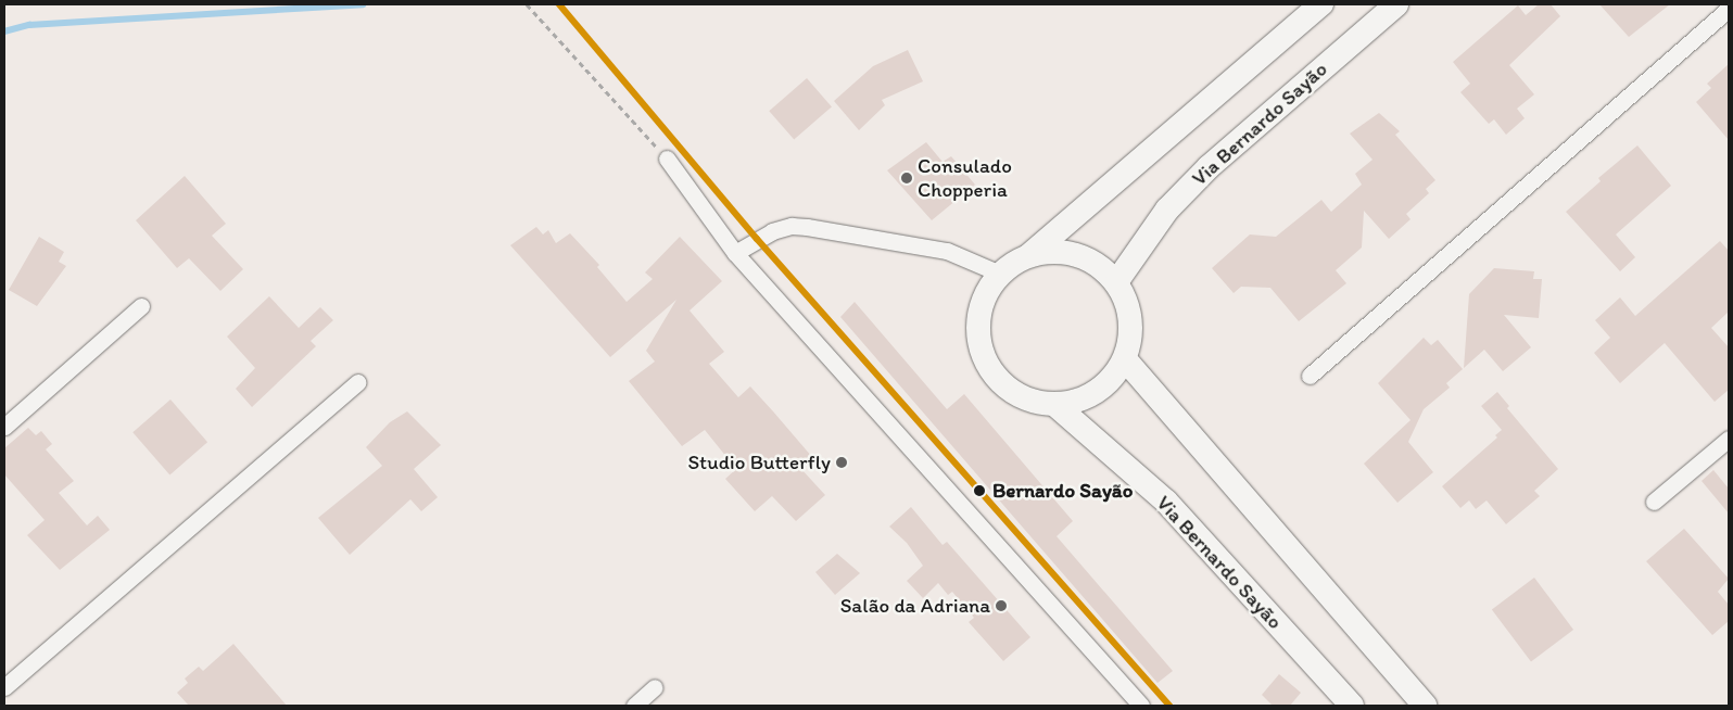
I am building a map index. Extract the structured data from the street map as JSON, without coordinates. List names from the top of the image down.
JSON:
{
  "streets": {
    "main road": ["Via Bernardo Sayão"]
  },
  "places": [
    "Consulado Chopperia",
    "Studio Butterfly",
    "Bernardo Sayão",
    "Salão da Adriana"
  ]
}
